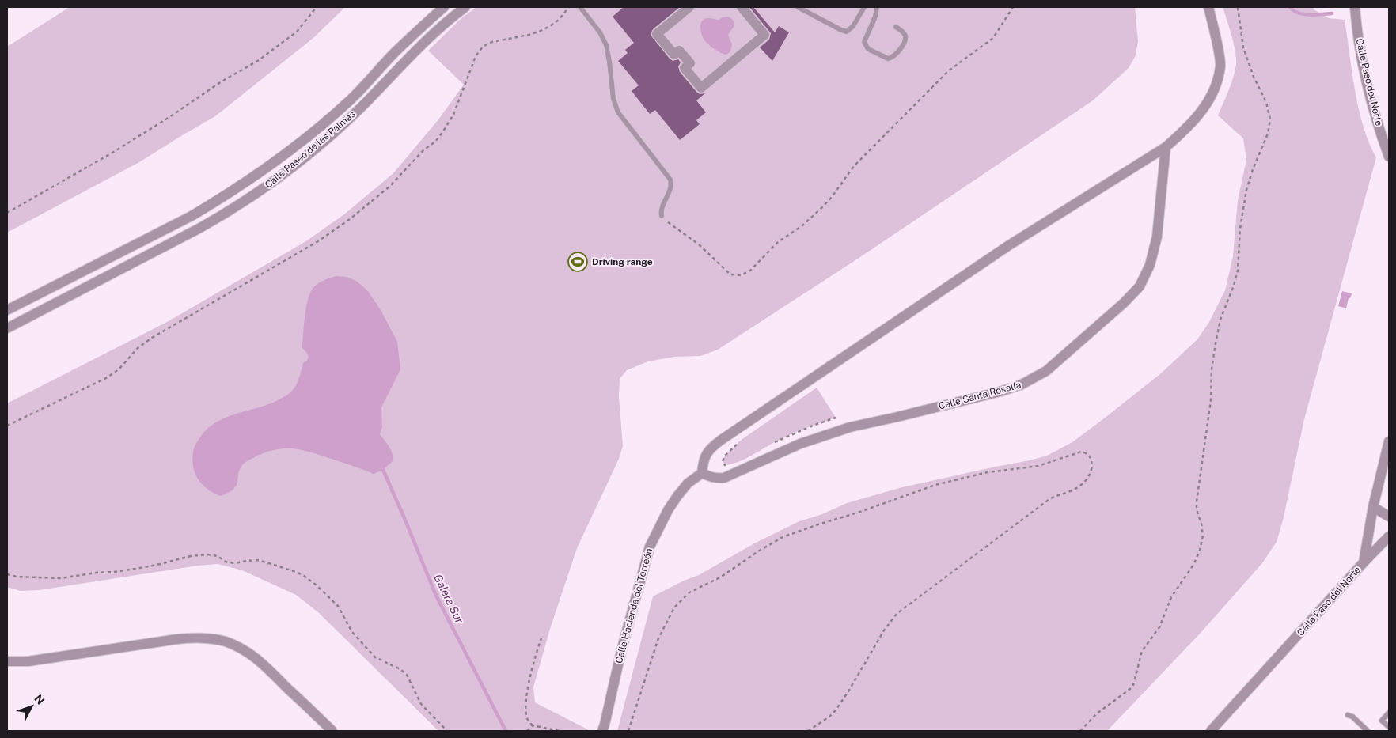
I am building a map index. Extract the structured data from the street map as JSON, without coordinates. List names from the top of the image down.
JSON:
{
  "streets": {
    "street": [
      "Calle Paso del Norte",
      "Calle Paseo de las Palmas",
      "Calle Santa Rosalía",
      "Calle Hacienda del Torreón"
    ]
  },
  "crossings": [
    ["Calle Santa Rosalía", "Calle Hacienda del Torreón"]
  ],
  "water": ["Galera Sur"],
  "places": {
    "sports": ["Driving range"]
  },
  "north": "top right"
}
